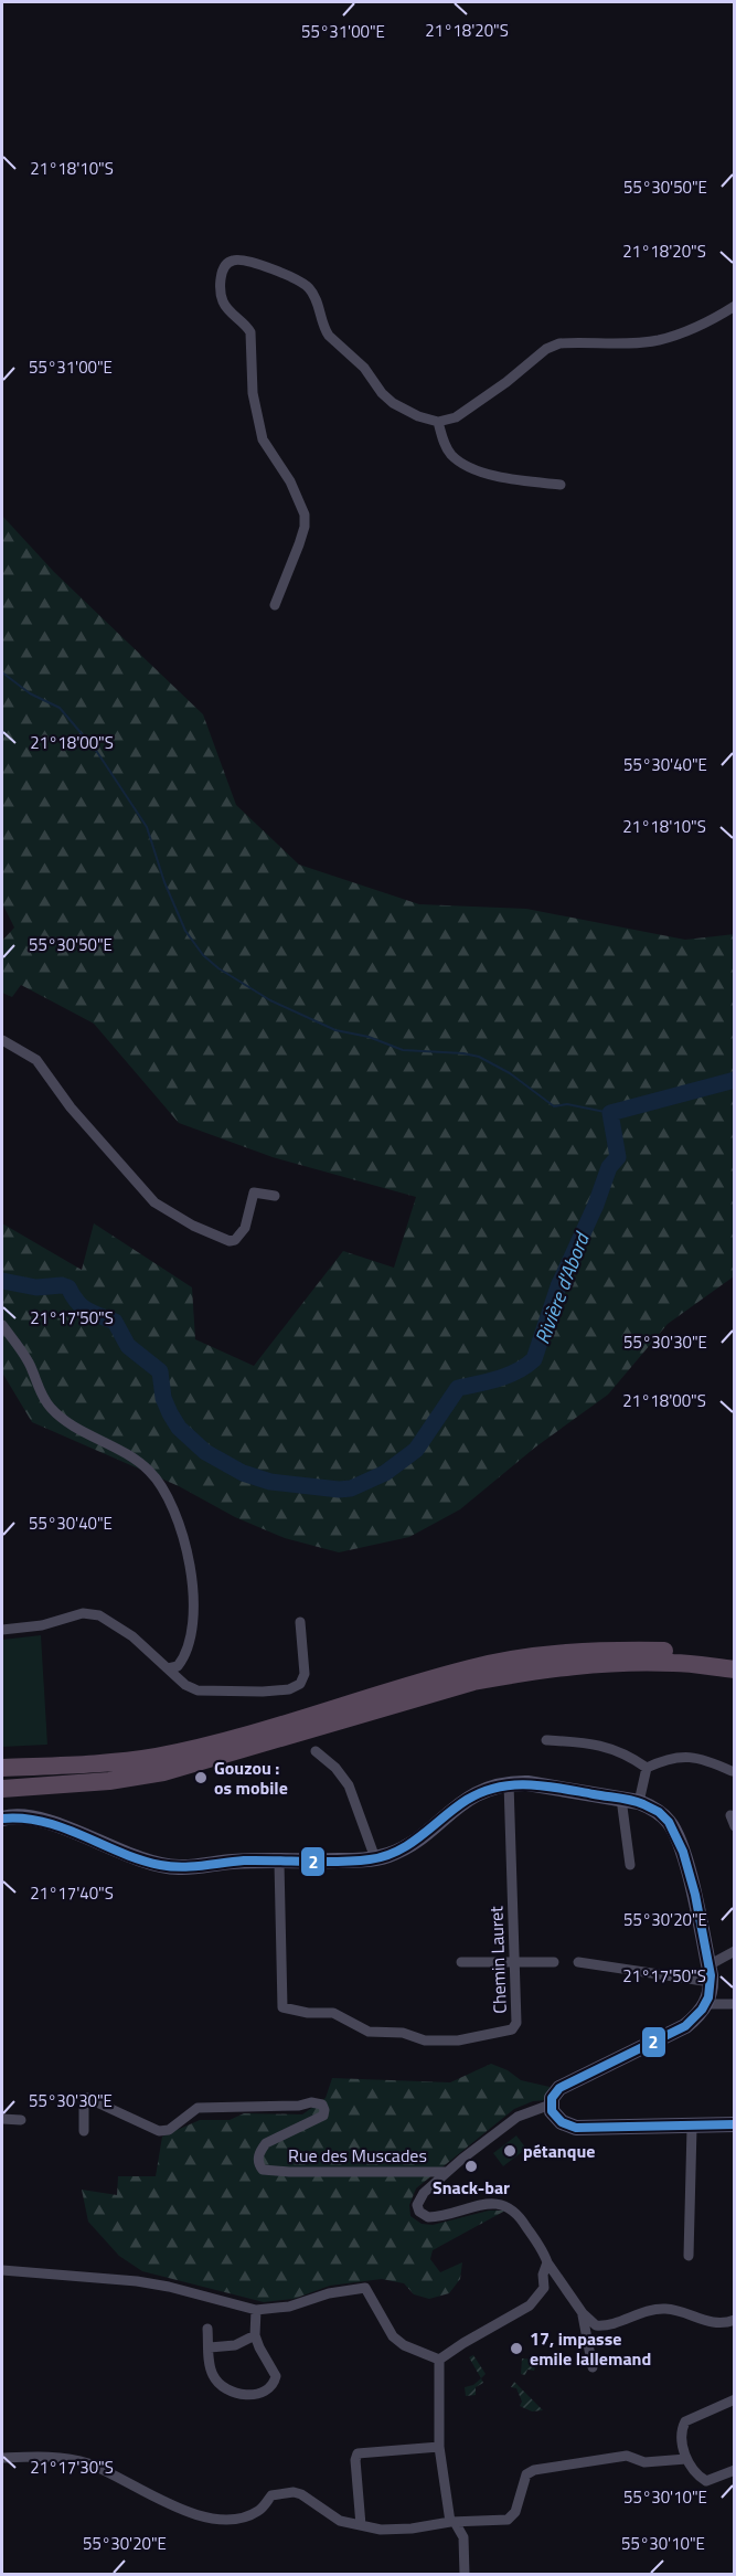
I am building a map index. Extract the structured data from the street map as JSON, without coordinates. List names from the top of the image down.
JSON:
{
  "streets": {
    "street": ["Chemin Lauret", "Rue des Muscades"]
  },
  "water": ["Rivière d'Abord"],
  "places": [
    "Gouzou : os mobile",
    "pétanque",
    "Snack-bar",
    "17, impasse emile lallemand"
  ],
  "lines": ["transit line 2"],
  "coordinates": [
    "21°18'20\"S",
    "55°31'00\"E",
    "21°18'10\"S",
    "55°30'50\"E",
    "21°18'00\"S",
    "55°30'40\"E",
    "21°17'50\"S",
    "55°30'30\"E",
    "21°17'40\"S",
    "55°30'20\"E",
    "21°17'30\"S",
    "55°30'10\"E"
  ]
}
